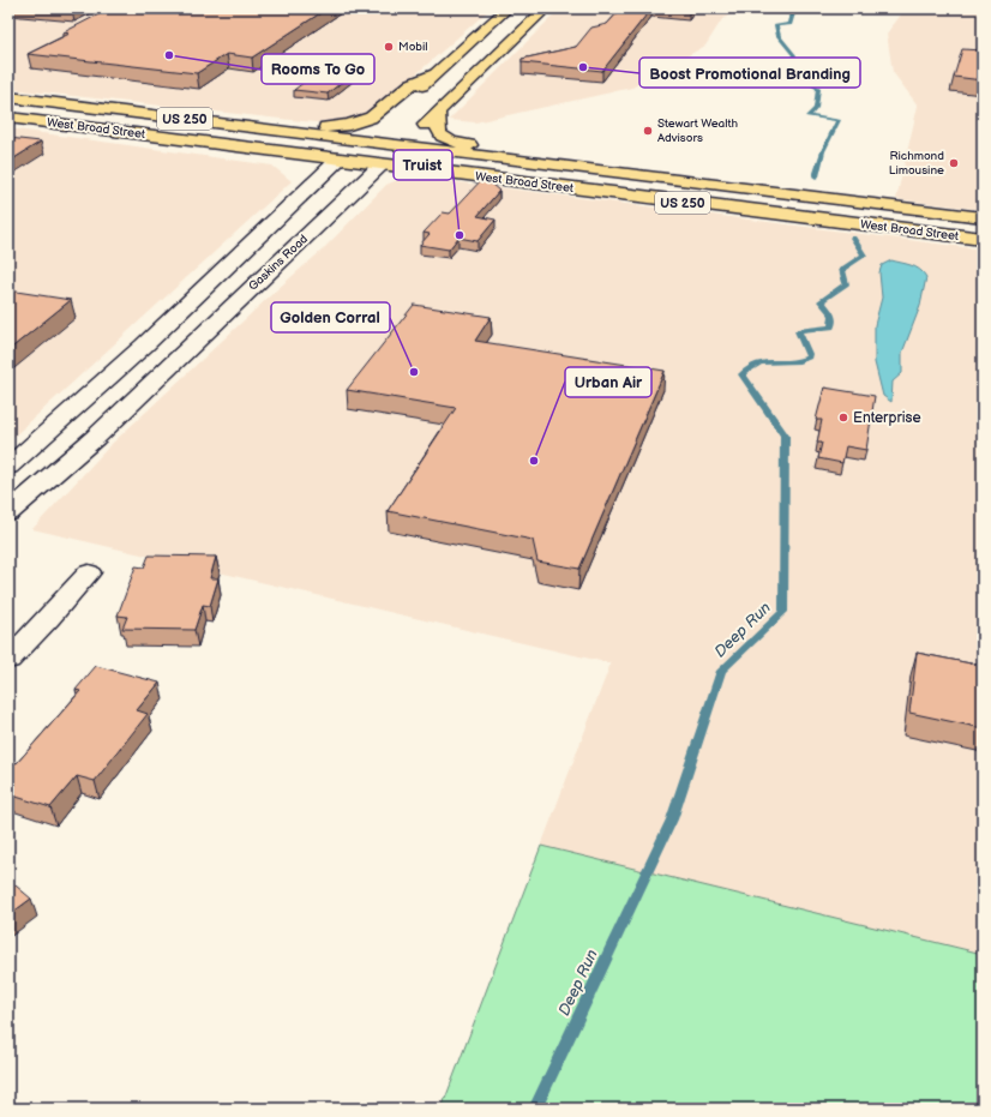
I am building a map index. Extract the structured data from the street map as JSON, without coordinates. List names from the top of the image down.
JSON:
{
  "streets": {
    "main road": ["US 250", "West Broad Street", "Gaskins Road"]
  },
  "crossings": [
    ["West Broad Street", "Gaskins Road"]
  ],
  "water": ["Deep Run"],
  "places": [
    "Mobil",
    "Rooms To Go",
    "Boost Promotional Branding",
    "Stewart Wealth Advisors",
    "Richmond Limousine",
    "Truist",
    "Golden Corral",
    "Enterprise",
    "Urban Air"
  ]
}
